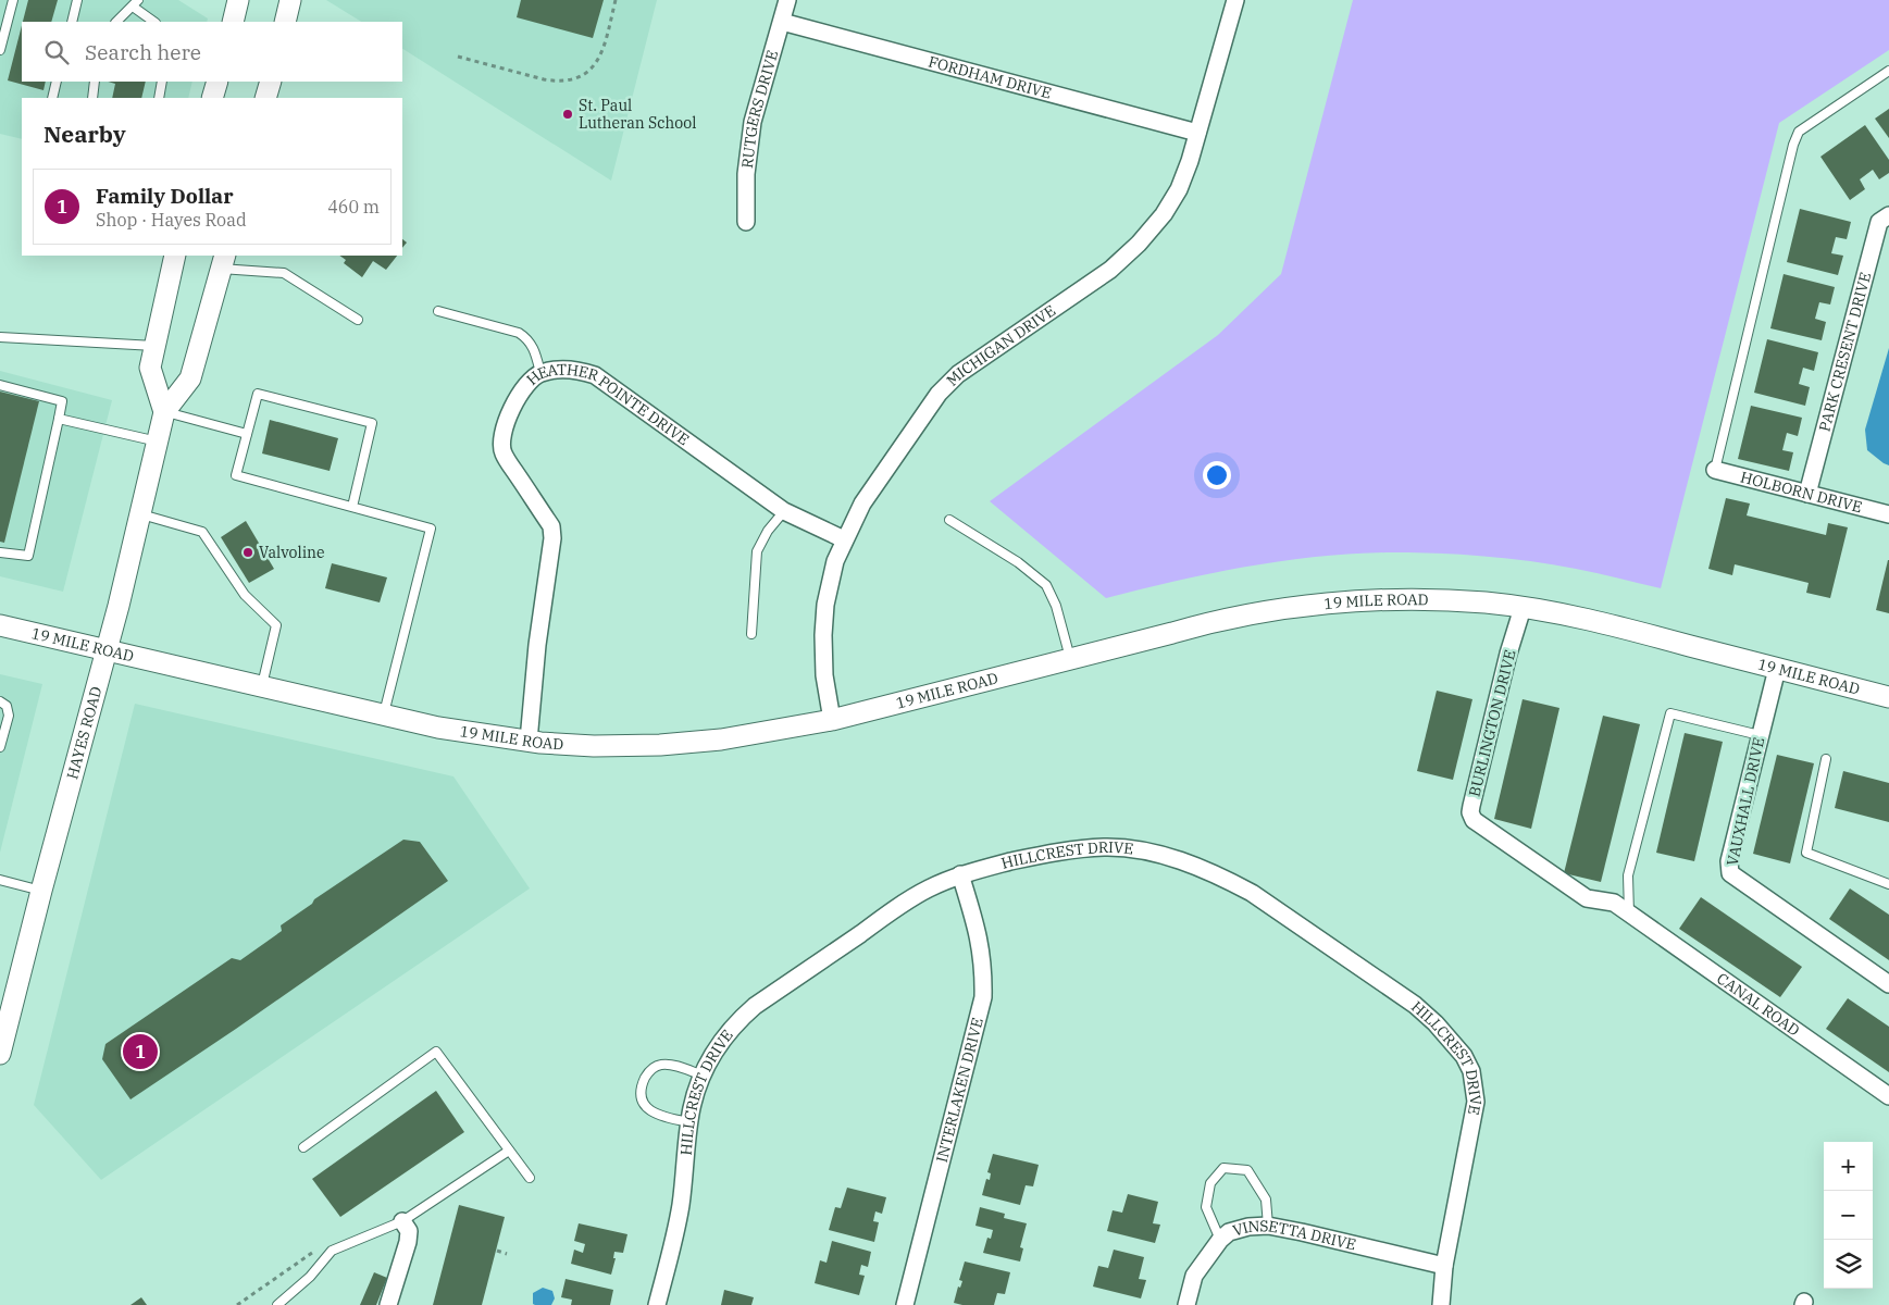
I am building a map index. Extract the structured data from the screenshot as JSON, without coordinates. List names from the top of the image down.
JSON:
{
  "streets": {
    "street": [
      "FORDHAM DRIVE",
      "RUTGERS DRIVE",
      "MICHIGAN DRIVE",
      "PARK CRESENT DRIVE",
      "HEATHER POINTE DRIVE",
      "HOLBORN DRIVE",
      "19 MILE ROAD",
      "BURLINGTON DRIVE",
      "HAYES ROAD",
      "VAUXHALL DRIVE",
      "HILLCREST DRIVE",
      "CANAL ROAD",
      "INTERLAKEN DRIVE",
      "VINSETTA DRIVE"
    ]
  },
  "crossings": [
    ["FORDHAM DRIVE", "RUTGERS DRIVE"],
    ["FORDHAM DRIVE", "MICHIGAN DRIVE"],
    ["MICHIGAN DRIVE", "HEATHER POINTE DRIVE"],
    ["MICHIGAN DRIVE", "19 MILE ROAD"],
    ["PARK CRESENT DRIVE", "HOLBORN DRIVE"],
    ["HEATHER POINTE DRIVE", "19 MILE ROAD"],
    ["19 MILE ROAD", "BURLINGTON DRIVE"],
    ["19 MILE ROAD", "HAYES ROAD"],
    ["19 MILE ROAD", "VAUXHALL DRIVE"],
    ["BURLINGTON DRIVE", "CANAL ROAD"],
    ["HILLCREST DRIVE", "INTERLAKEN DRIVE"],
    ["HILLCREST DRIVE", "VINSETTA DRIVE"]
  ],
  "places": ["St. Paul Lutheran School", "Valvoline"],
  "page": {
    "search": "Search here",
    "heading": "Nearby",
    "list": [
      {
        "mark": "1",
        "name": "Family Dollar",
        "note": "Shop · Hayes Road",
        "value": "460 m"
      }
    ],
    "pins": "1",
    "map_buttons": ["+", "−"]
  }
}
